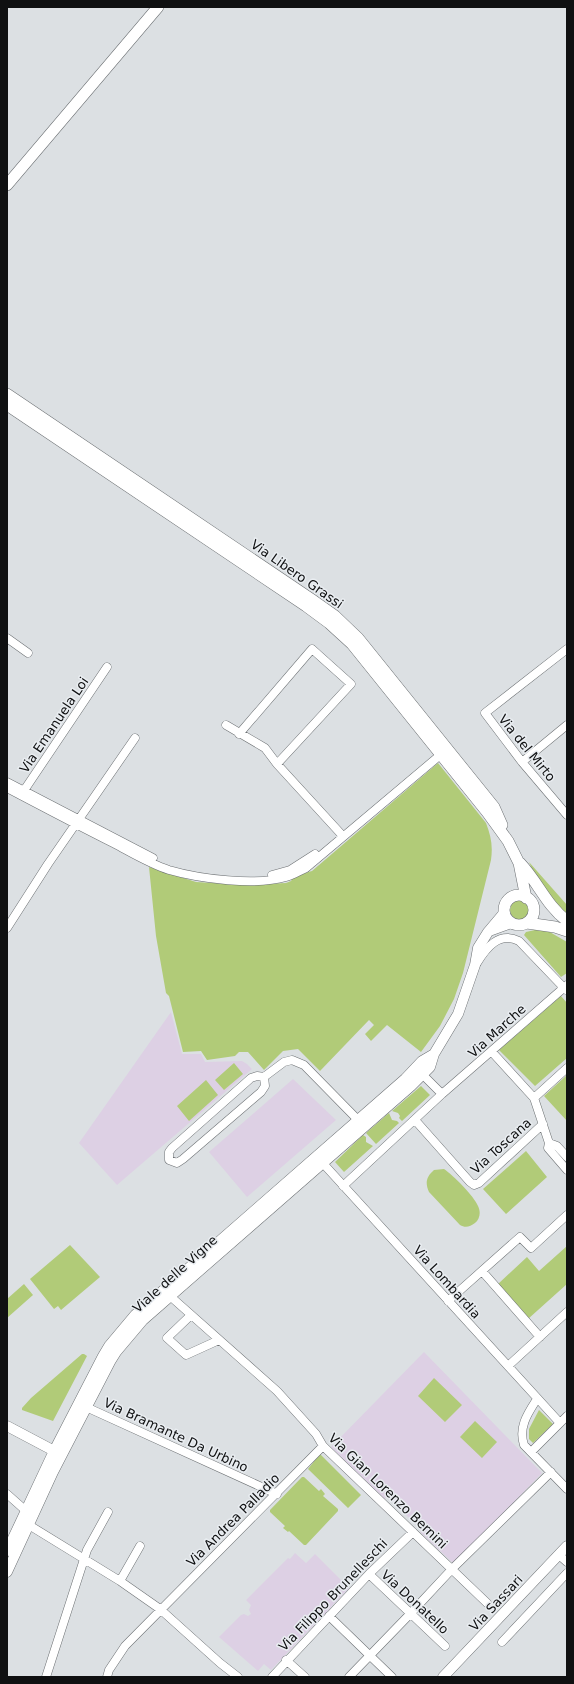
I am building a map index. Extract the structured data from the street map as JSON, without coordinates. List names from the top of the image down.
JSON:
{
  "streets": {
    "main road": ["Via Libero Grassi"],
    "street": [
      "Via Emanuela Loi",
      "Via del Mirto",
      "Via Marche",
      "Via Toscana",
      "Viale delle Vigne",
      "Via Lombardia",
      "Via Bramante Da Urbino",
      "Via Gian Lorenzo Bernini",
      "Via Andrea Palladio",
      "Via Filippo Brunelleschi",
      "Via Donatello",
      "Via Sassari"
    ]
  },
  "crossings": [
    ["Via Marche", "Via Toscana"],
    ["Via Marche", "Via Lombardia"],
    ["Viale delle Vigne", "Via Lombardia"],
    ["Viale delle Vigne", "Via Bramante Da Urbino"],
    ["Viale delle Vigne", "Via Gian Lorenzo Bernini"],
    ["Via Bramante Da Urbino", "Via Andrea Palladio"],
    ["Via Gian Lorenzo Bernini", "Via Andrea Palladio"],
    ["Via Gian Lorenzo Bernini", "Via Filippo Brunelleschi"],
    ["Via Filippo Brunelleschi", "Via Donatello"]
  ]
}
